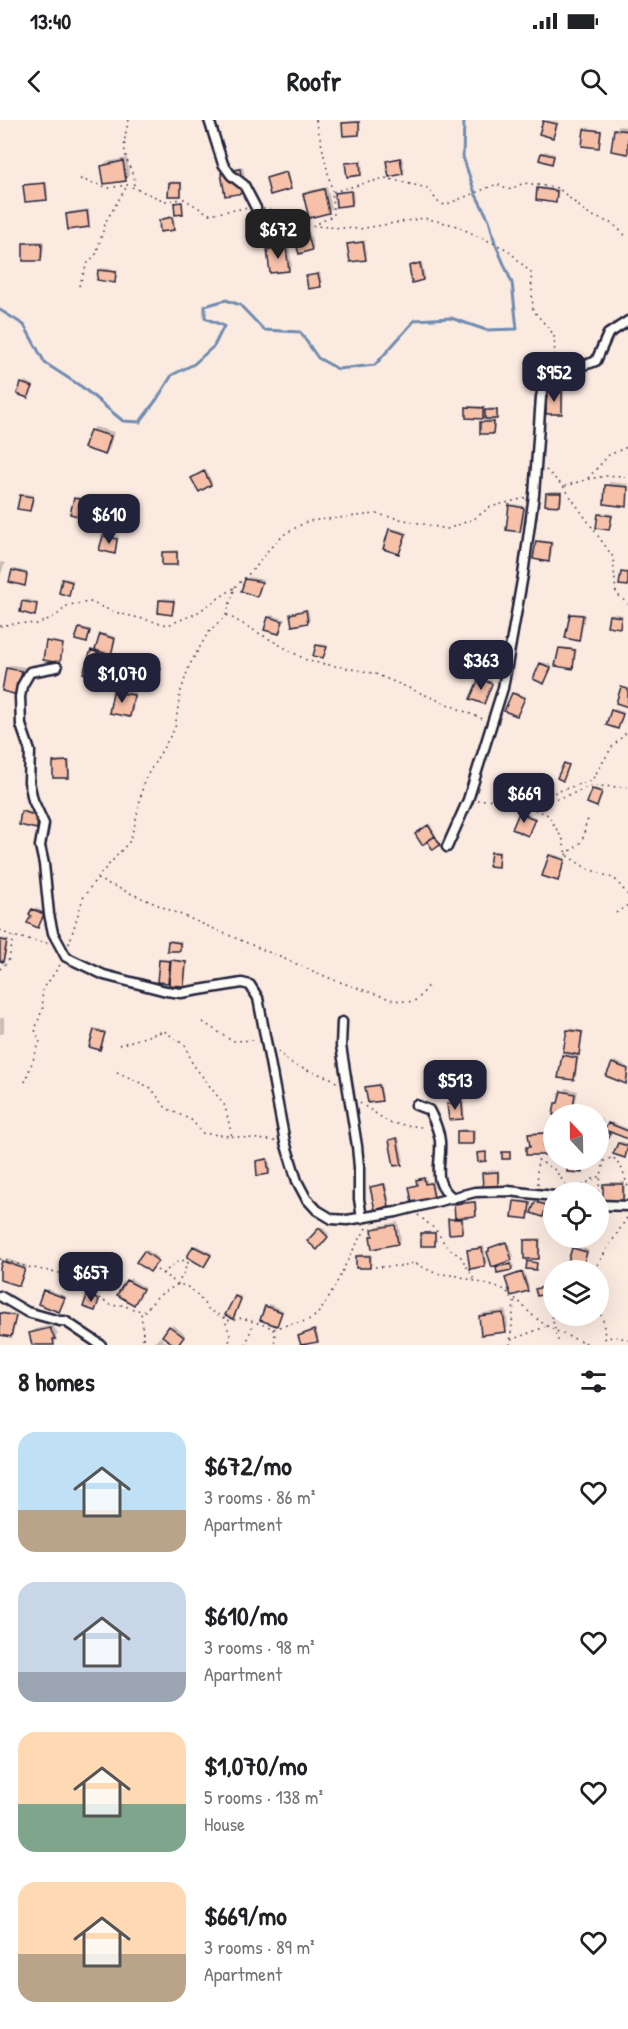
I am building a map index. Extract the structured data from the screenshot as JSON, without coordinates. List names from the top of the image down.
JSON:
{
  "north": "top",
  "page": {
    "status": "13:40",
    "header": "Roofr",
    "price": [
      "$672",
      "$952",
      "$610",
      "$363",
      "$1,070",
      "$669",
      "$513",
      "$657"
    ],
    "heading": "8 homes",
    "list": [
      {
        "name": "$672/mo",
        "note": "3 rooms · 86 m² · Apartment"
      },
      {
        "name": "$610/mo",
        "note": "3 rooms · 98 m² · Apartment"
      },
      {
        "name": "$1,070/mo",
        "note": "5 rooms · 138 m² · House"
      },
      {
        "name": "$669/mo",
        "note": "3 rooms · 89 m² · Apartment"
      }
    ]
  }
}
